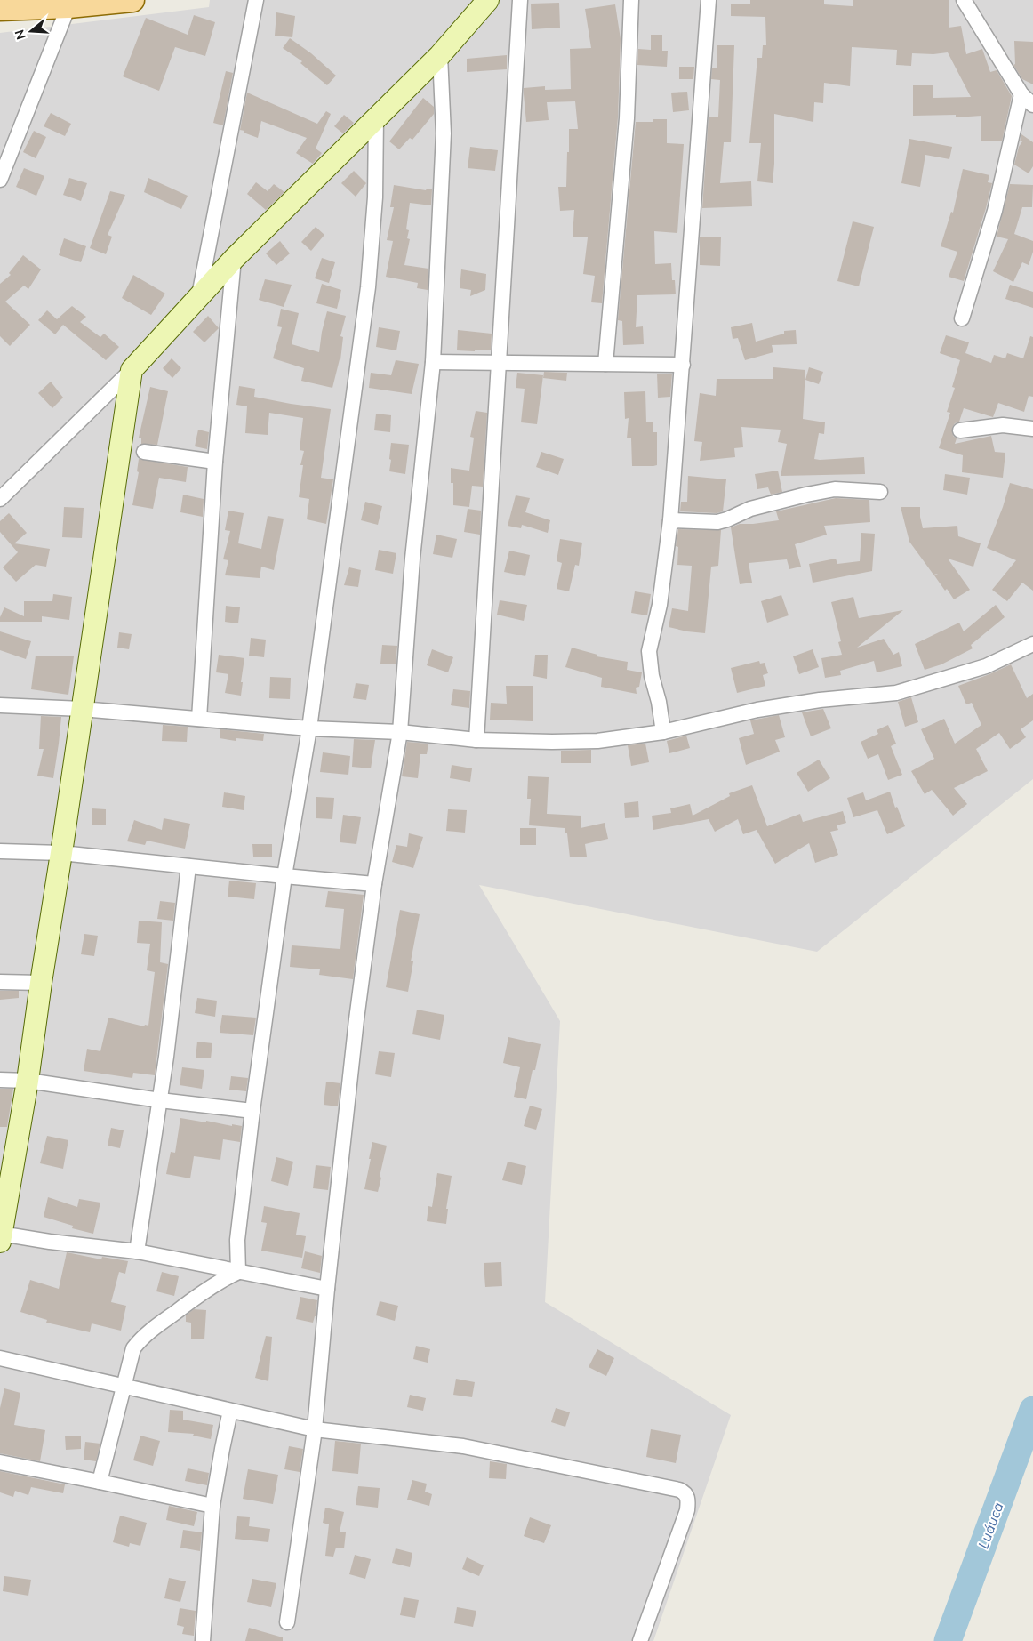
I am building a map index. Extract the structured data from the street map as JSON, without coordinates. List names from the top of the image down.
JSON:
{
  "water": ["Luáuca"],
  "north": "left"
}
